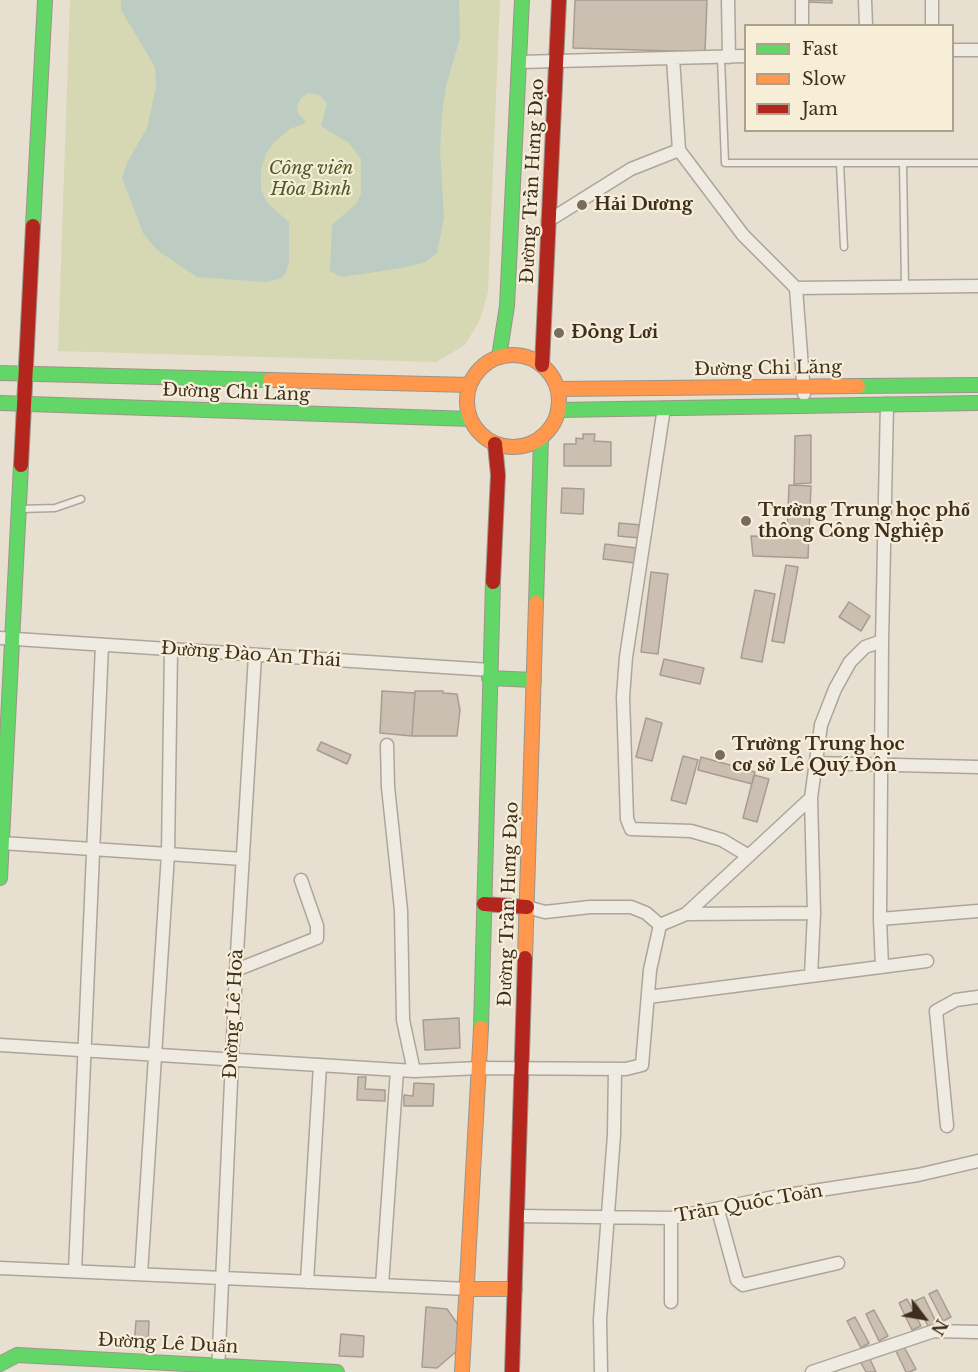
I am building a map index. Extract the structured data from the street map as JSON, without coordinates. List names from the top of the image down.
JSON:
{
  "streets": {
    "main road": ["Đường Trần Hưng Đạo", "Đường Chi Lăng", "Đường Lê Duẩn"],
    "street": ["Đường Đào An Thái", "Đường Lê Hoà", "Trần Quốc Toản"]
  },
  "crossings": [
    ["Đường Trần Hưng Đạo", "Đường Chi Lăng"],
    ["Đường Trần Hưng Đạo", "Đường Đào An Thái"],
    ["Đường Trần Hưng Đạo", "Trần Quốc Toản"],
    ["Đường Đào An Thái", "Đường Lê Hoà"],
    ["Đường Lê Hoà", "Đường Lê Duẩn"]
  ],
  "parks": ["Công viên Hòa Bình"],
  "places": [
    "Hải Dương",
    "Đồng Lơi",
    "Trường Trung học phổ thông Công Nghiệp",
    "Trường Trung học cơ sở Lê Quý Đôn"
  ],
  "legend": ["Fast", "Slow", "Jam"],
  "north": "bottom right"
}
